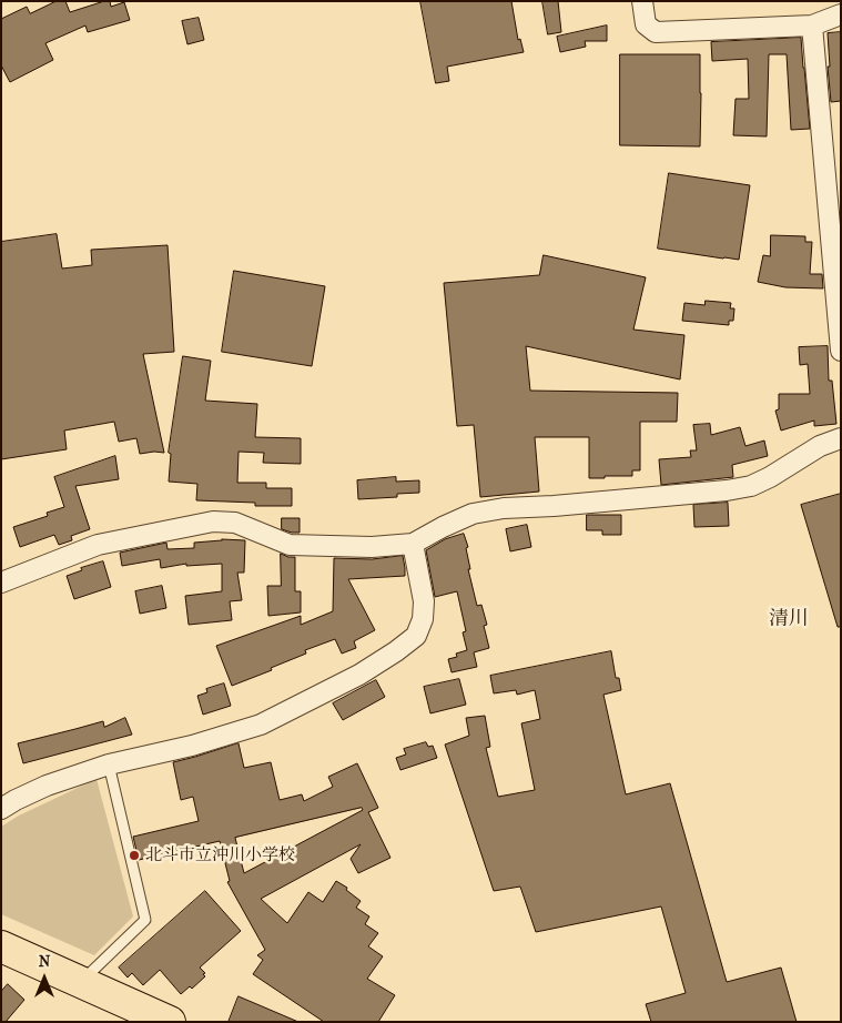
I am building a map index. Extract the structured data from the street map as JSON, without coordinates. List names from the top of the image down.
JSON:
{
  "districts": ["清川"],
  "places": ["北斗市立沖川小学校"],
  "north": "top"
}
